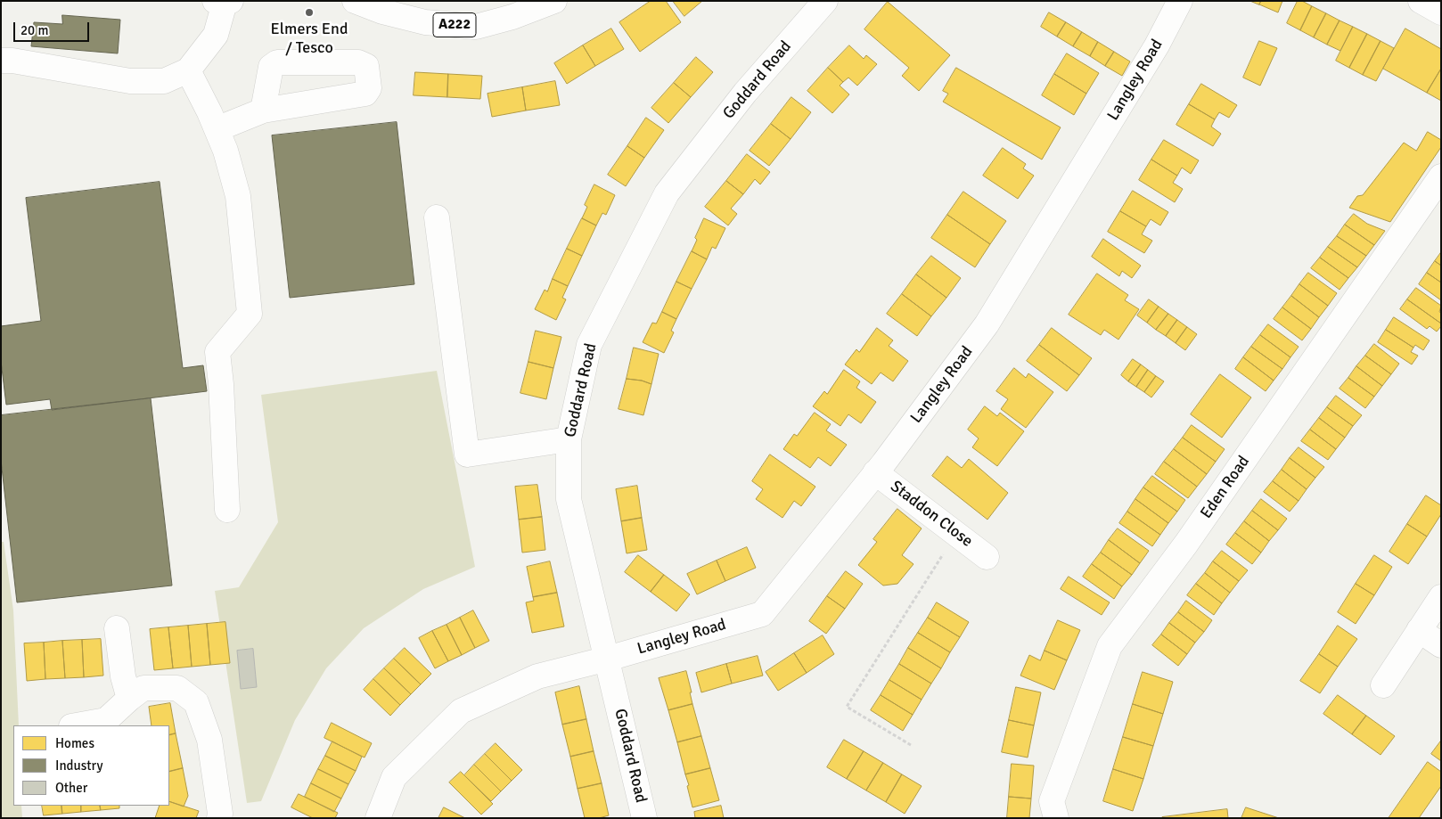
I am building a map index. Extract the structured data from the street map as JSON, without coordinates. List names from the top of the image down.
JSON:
{
  "streets": {
    "street": [
      "A222",
      "Goddard Road",
      "Langley Road",
      "Eden Road",
      "Staddon Close"
    ]
  },
  "crossings": [
    ["Goddard Road", "Langley Road"],
    ["Langley Road", "Staddon Close"]
  ],
  "places": ["Elmers End / Tesco"],
  "legend": ["Homes", "Industry", "Other"],
  "scale_bar": "20 m"
}
